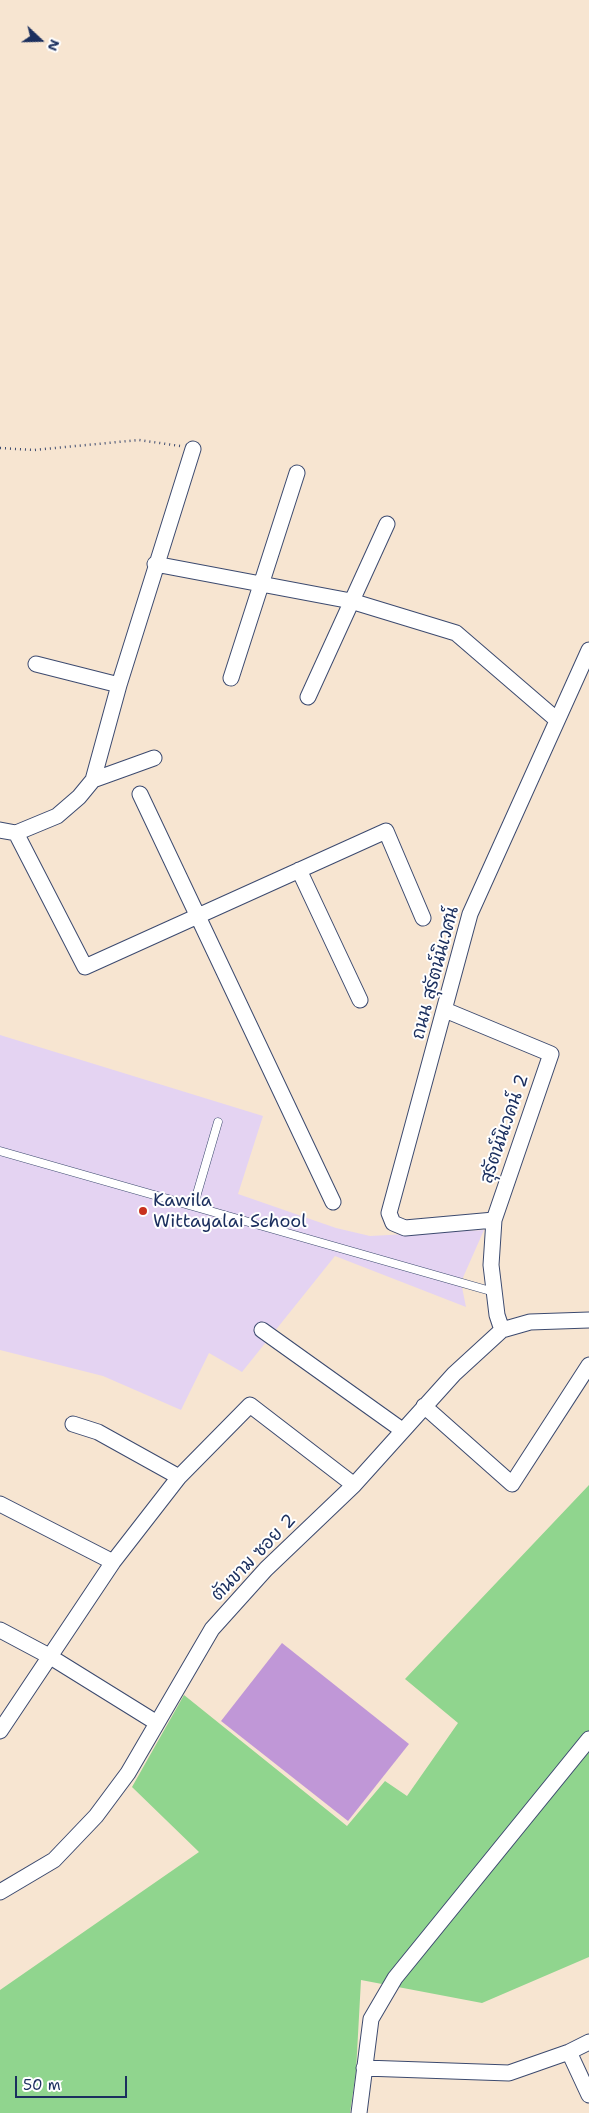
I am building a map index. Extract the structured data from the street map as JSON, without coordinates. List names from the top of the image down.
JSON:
{
  "streets": {
    "street": ["ถนน สุรัตน์นิเวศน์", "สุรัตน์นิเวคน์ 2", "ตันขาม ซอย 2"]
  },
  "crossings": [
    ["ถนน สุรัตน์นิเวศน์", "สุรัตน์นิเวคน์ 2"],
    ["สุรัตน์นิเวคน์ 2", "ตันขาม ซอย 2"]
  ],
  "places": ["Kawila Wittayalai School"],
  "scale_bar": "50 m",
  "north": "right"
}
